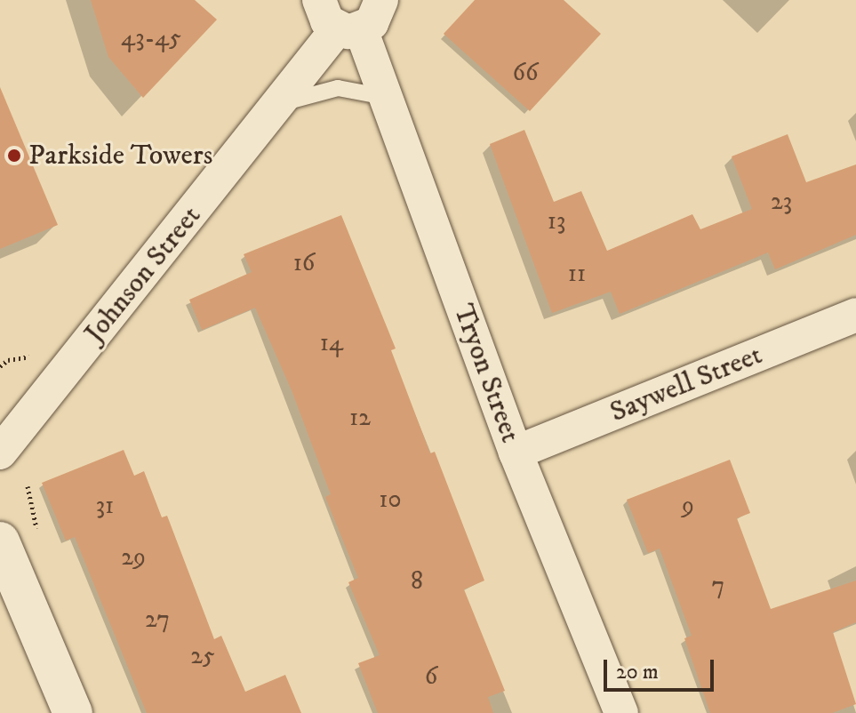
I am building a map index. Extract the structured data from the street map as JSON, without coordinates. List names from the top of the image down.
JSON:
{
  "streets": {
    "street": ["Johnson Street", "Tryon Street", "Saywell Street"]
  },
  "crossings": [
    ["Johnson Street", "Tryon Street"],
    ["Tryon Street", "Saywell Street"]
  ],
  "places": ["Parkside Towers"],
  "house_numbers": [
    "43-45",
    "66",
    "23",
    "13",
    "16",
    "11",
    "14",
    "12",
    "10",
    "31",
    "9",
    "29",
    "8",
    "7",
    "27",
    "25",
    "6"
  ],
  "scale_bar": "20 m"
}
